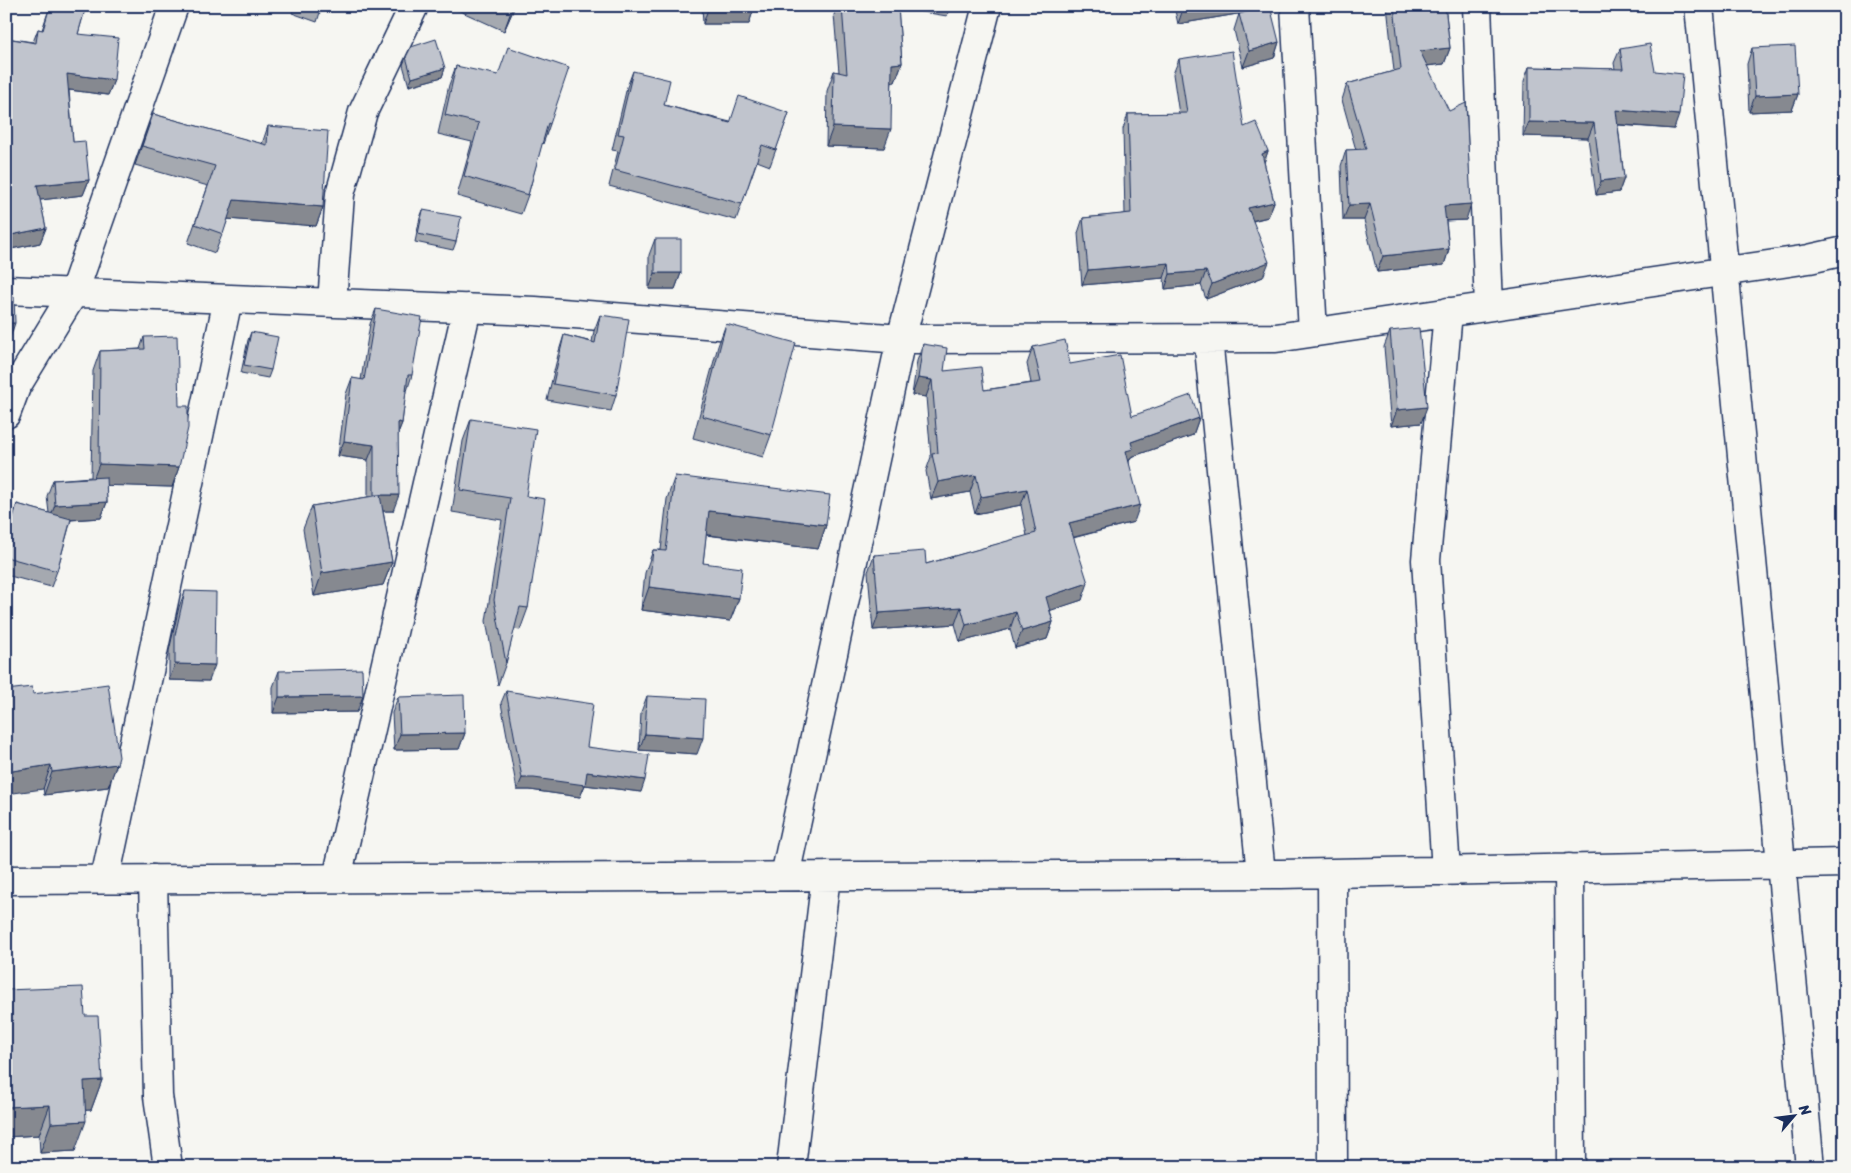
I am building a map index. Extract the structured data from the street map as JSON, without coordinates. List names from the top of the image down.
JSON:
{
  "north": "top right"
}
